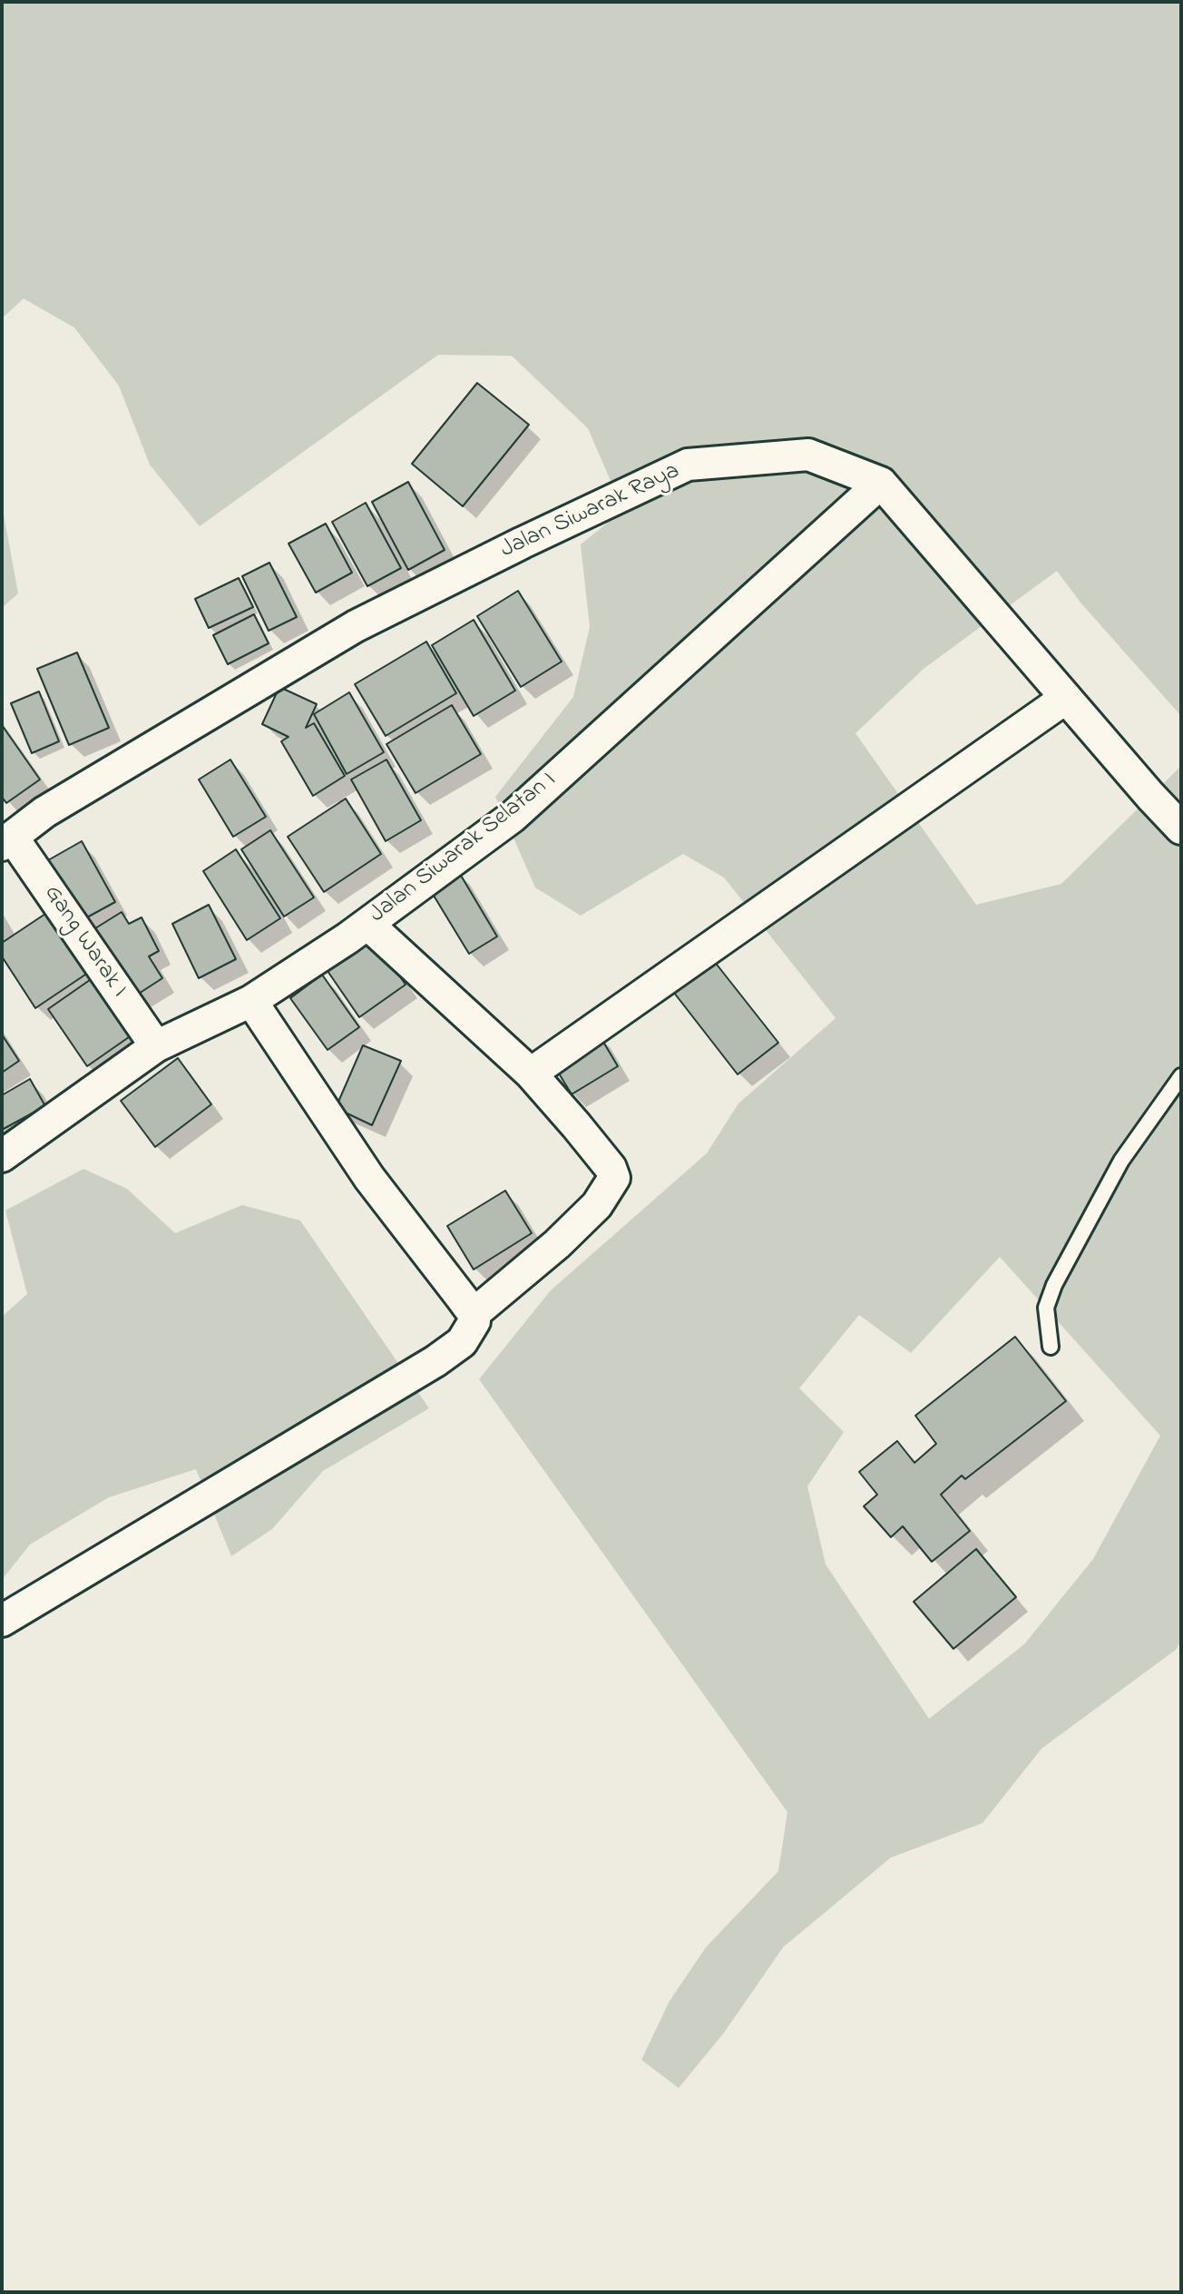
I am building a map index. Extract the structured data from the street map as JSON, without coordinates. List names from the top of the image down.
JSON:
{
  "streets": {
    "street": ["Jalan Siwarak Raya", "Jalan Siwarak Selatan I", "Gang Warak I"]
  },
  "crossings": [
    ["Jalan Siwarak Raya", "Jalan Siwarak Selatan I"],
    ["Jalan Siwarak Raya", "Gang Warak I"],
    ["Jalan Siwarak Selatan I", "Gang Warak I"]
  ]
}
